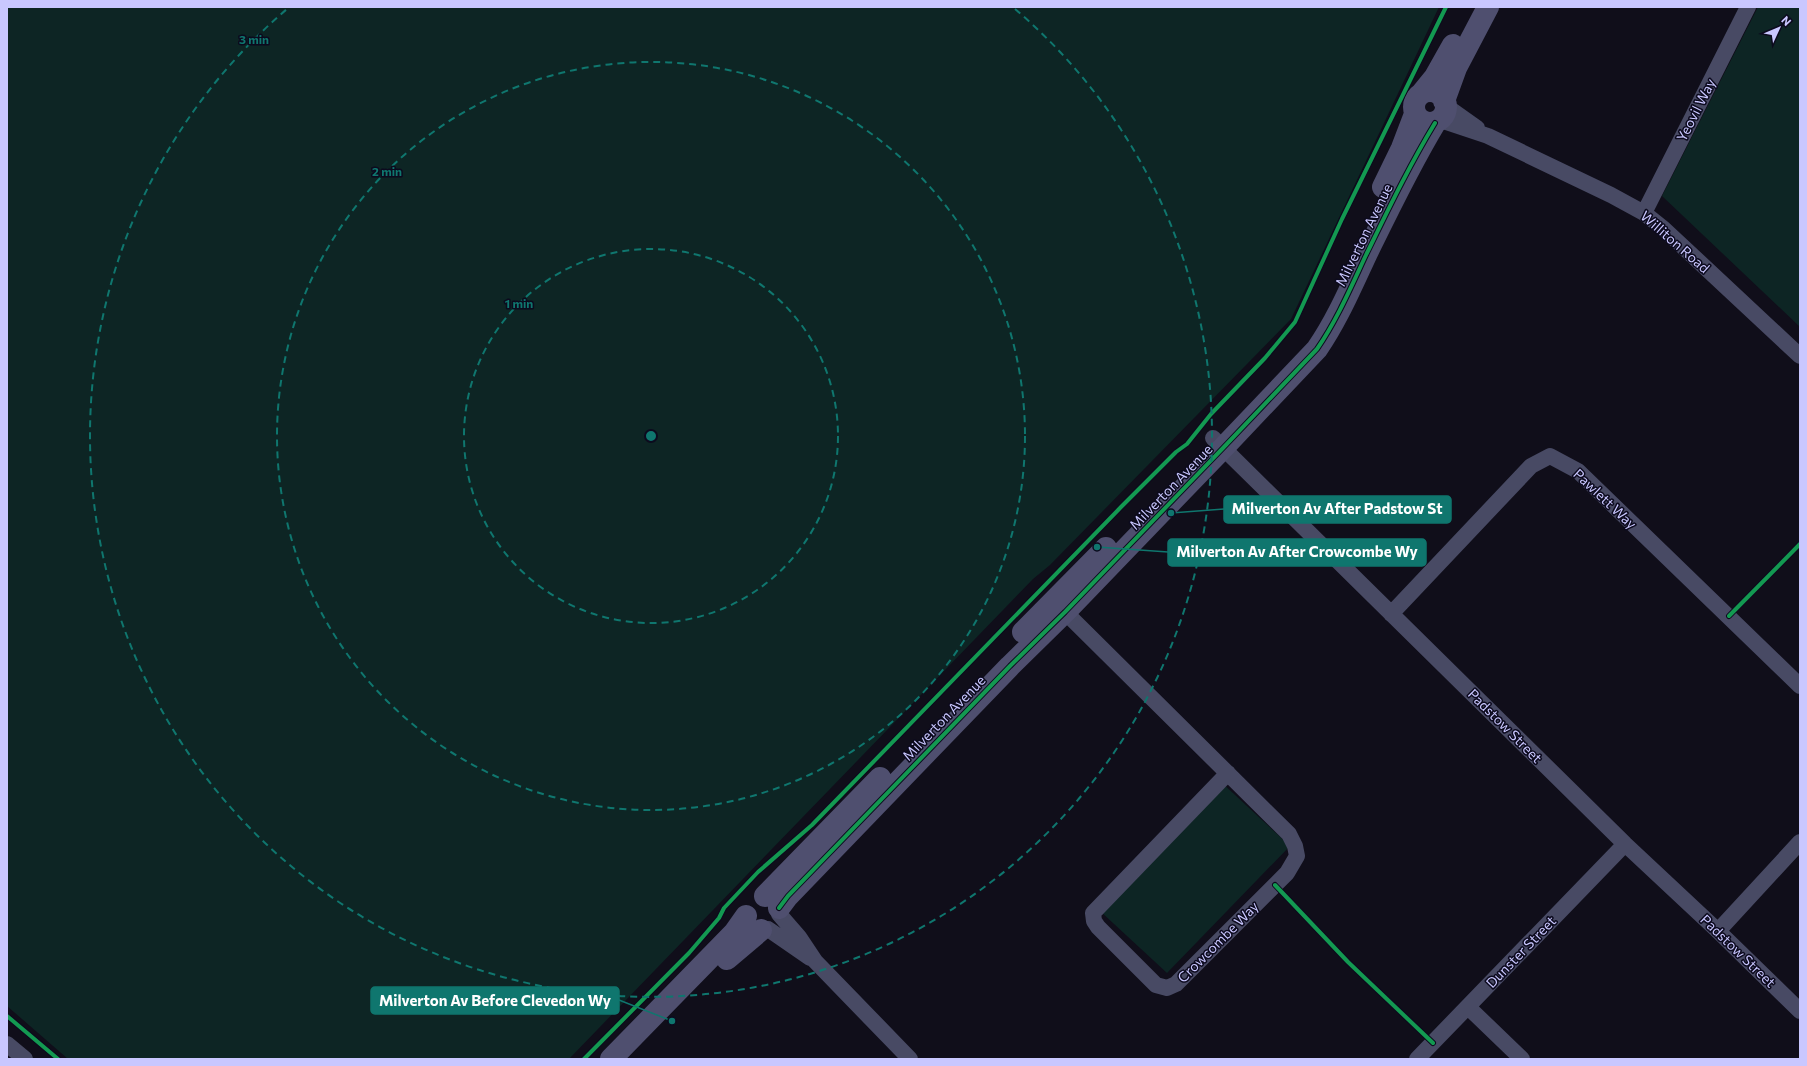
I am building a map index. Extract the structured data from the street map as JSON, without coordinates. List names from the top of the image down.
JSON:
{
  "streets": {
    "street": [
      "Yeovil Way",
      "Milverton Avenue",
      "Williton Road",
      "Pawlett Way",
      "Padstow Street",
      "Crowcombe Way",
      "Dunster Street"
    ]
  },
  "crossings": [
    ["Yeovil Way", "Williton Road"],
    ["Milverton Avenue", "Williton Road"],
    ["Milverton Avenue", "Padstow Street"],
    ["Milverton Avenue", "Crowcombe Way"],
    ["Pawlett Way", "Padstow Street"],
    ["Padstow Street", "Dunster Street"]
  ],
  "places": ["Milverton Av After Padstow St", "Milverton Av After Crowcombe Wy", "Milverton Av Before Clevedon Wy"],
  "north": "top right",
  "rings": ["3 min", "2 min", "1 min"]
}
